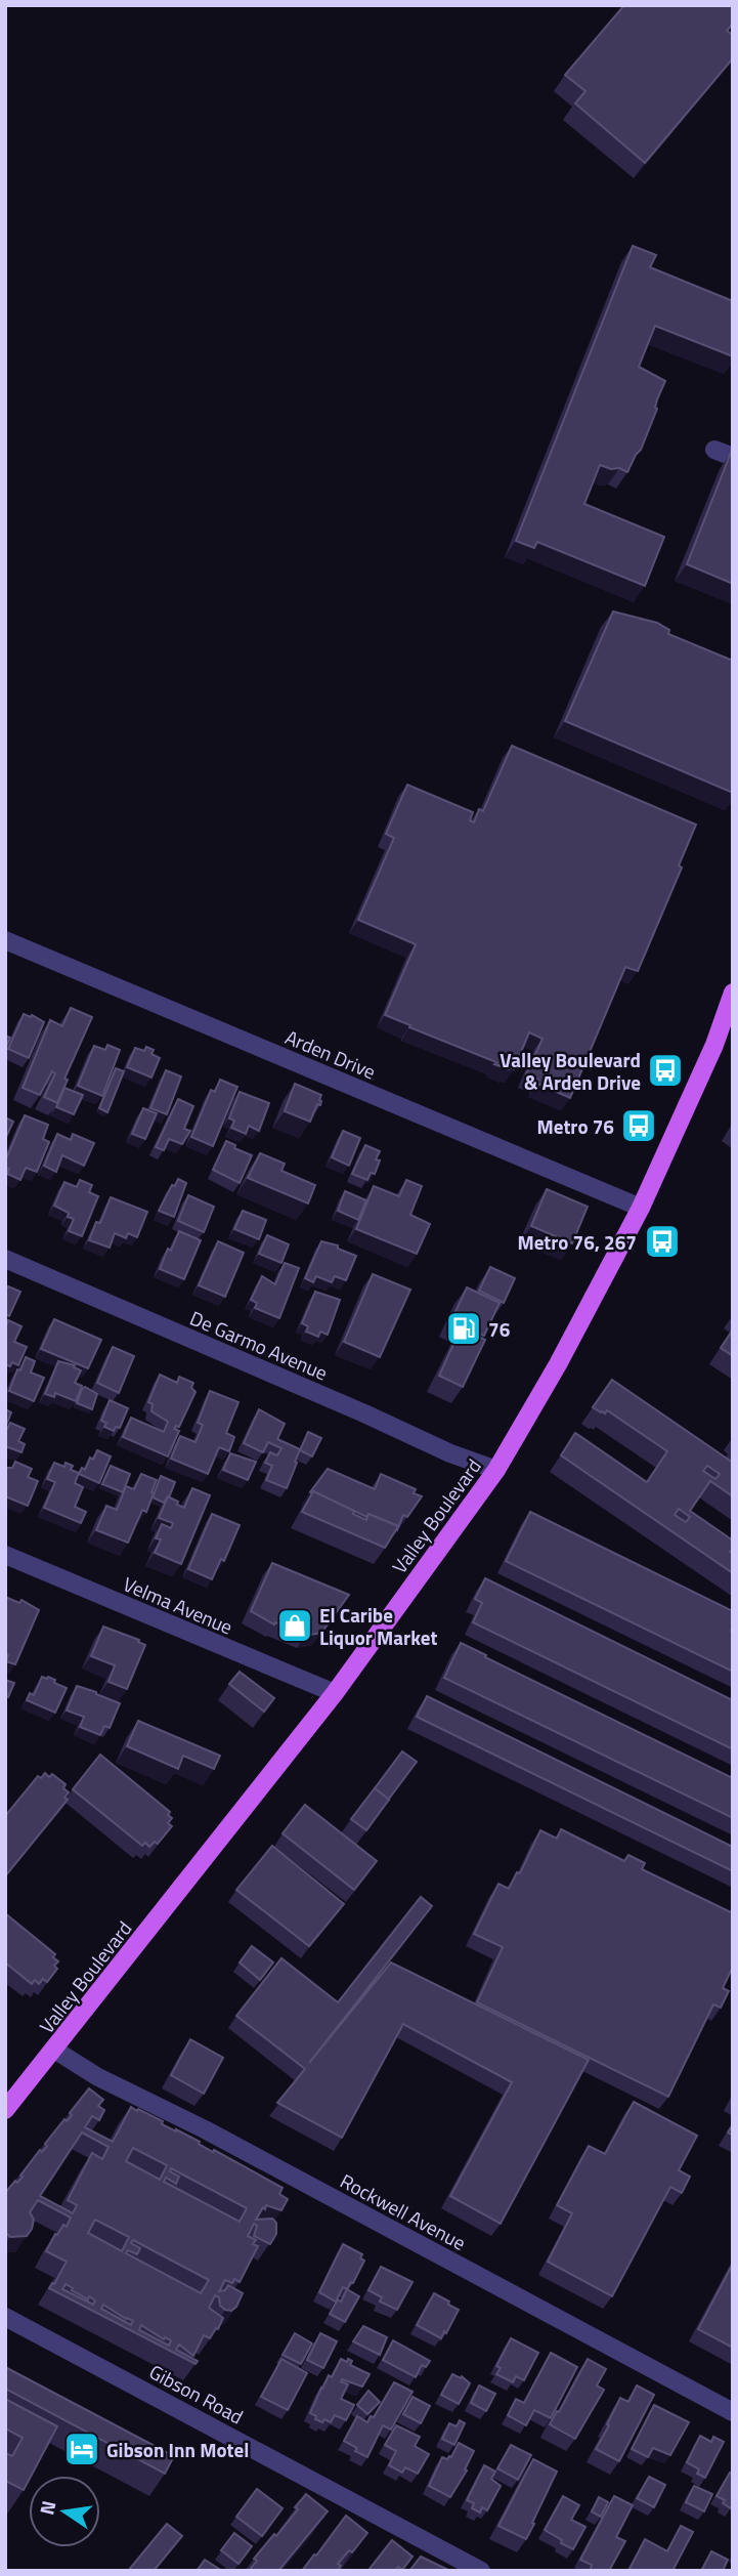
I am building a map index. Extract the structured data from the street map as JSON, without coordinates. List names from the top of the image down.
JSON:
{
  "streets": {
    "main road": ["Valley Boulevard"],
    "street": [
      "Arden Drive",
      "De Garmo Avenue",
      "Velma Avenue",
      "Rockwell Avenue",
      "Gibson Road"
    ]
  },
  "crossings": [
    ["Arden Drive", "Valley Boulevard"],
    ["De Garmo Avenue", "Valley Boulevard"],
    ["Valley Boulevard", "Velma Avenue"],
    ["Valley Boulevard", "Rockwell Avenue"]
  ],
  "places": {
    "bus stop": ["Valley Boulevard & Arden Drive", "Metro 76", "Metro 76, 267"],
    "fuel station": ["76"],
    "shop": ["El Caribe Liquor Market"],
    "hotel": ["Gibson Inn Motel"]
  },
  "north": "left"
}
